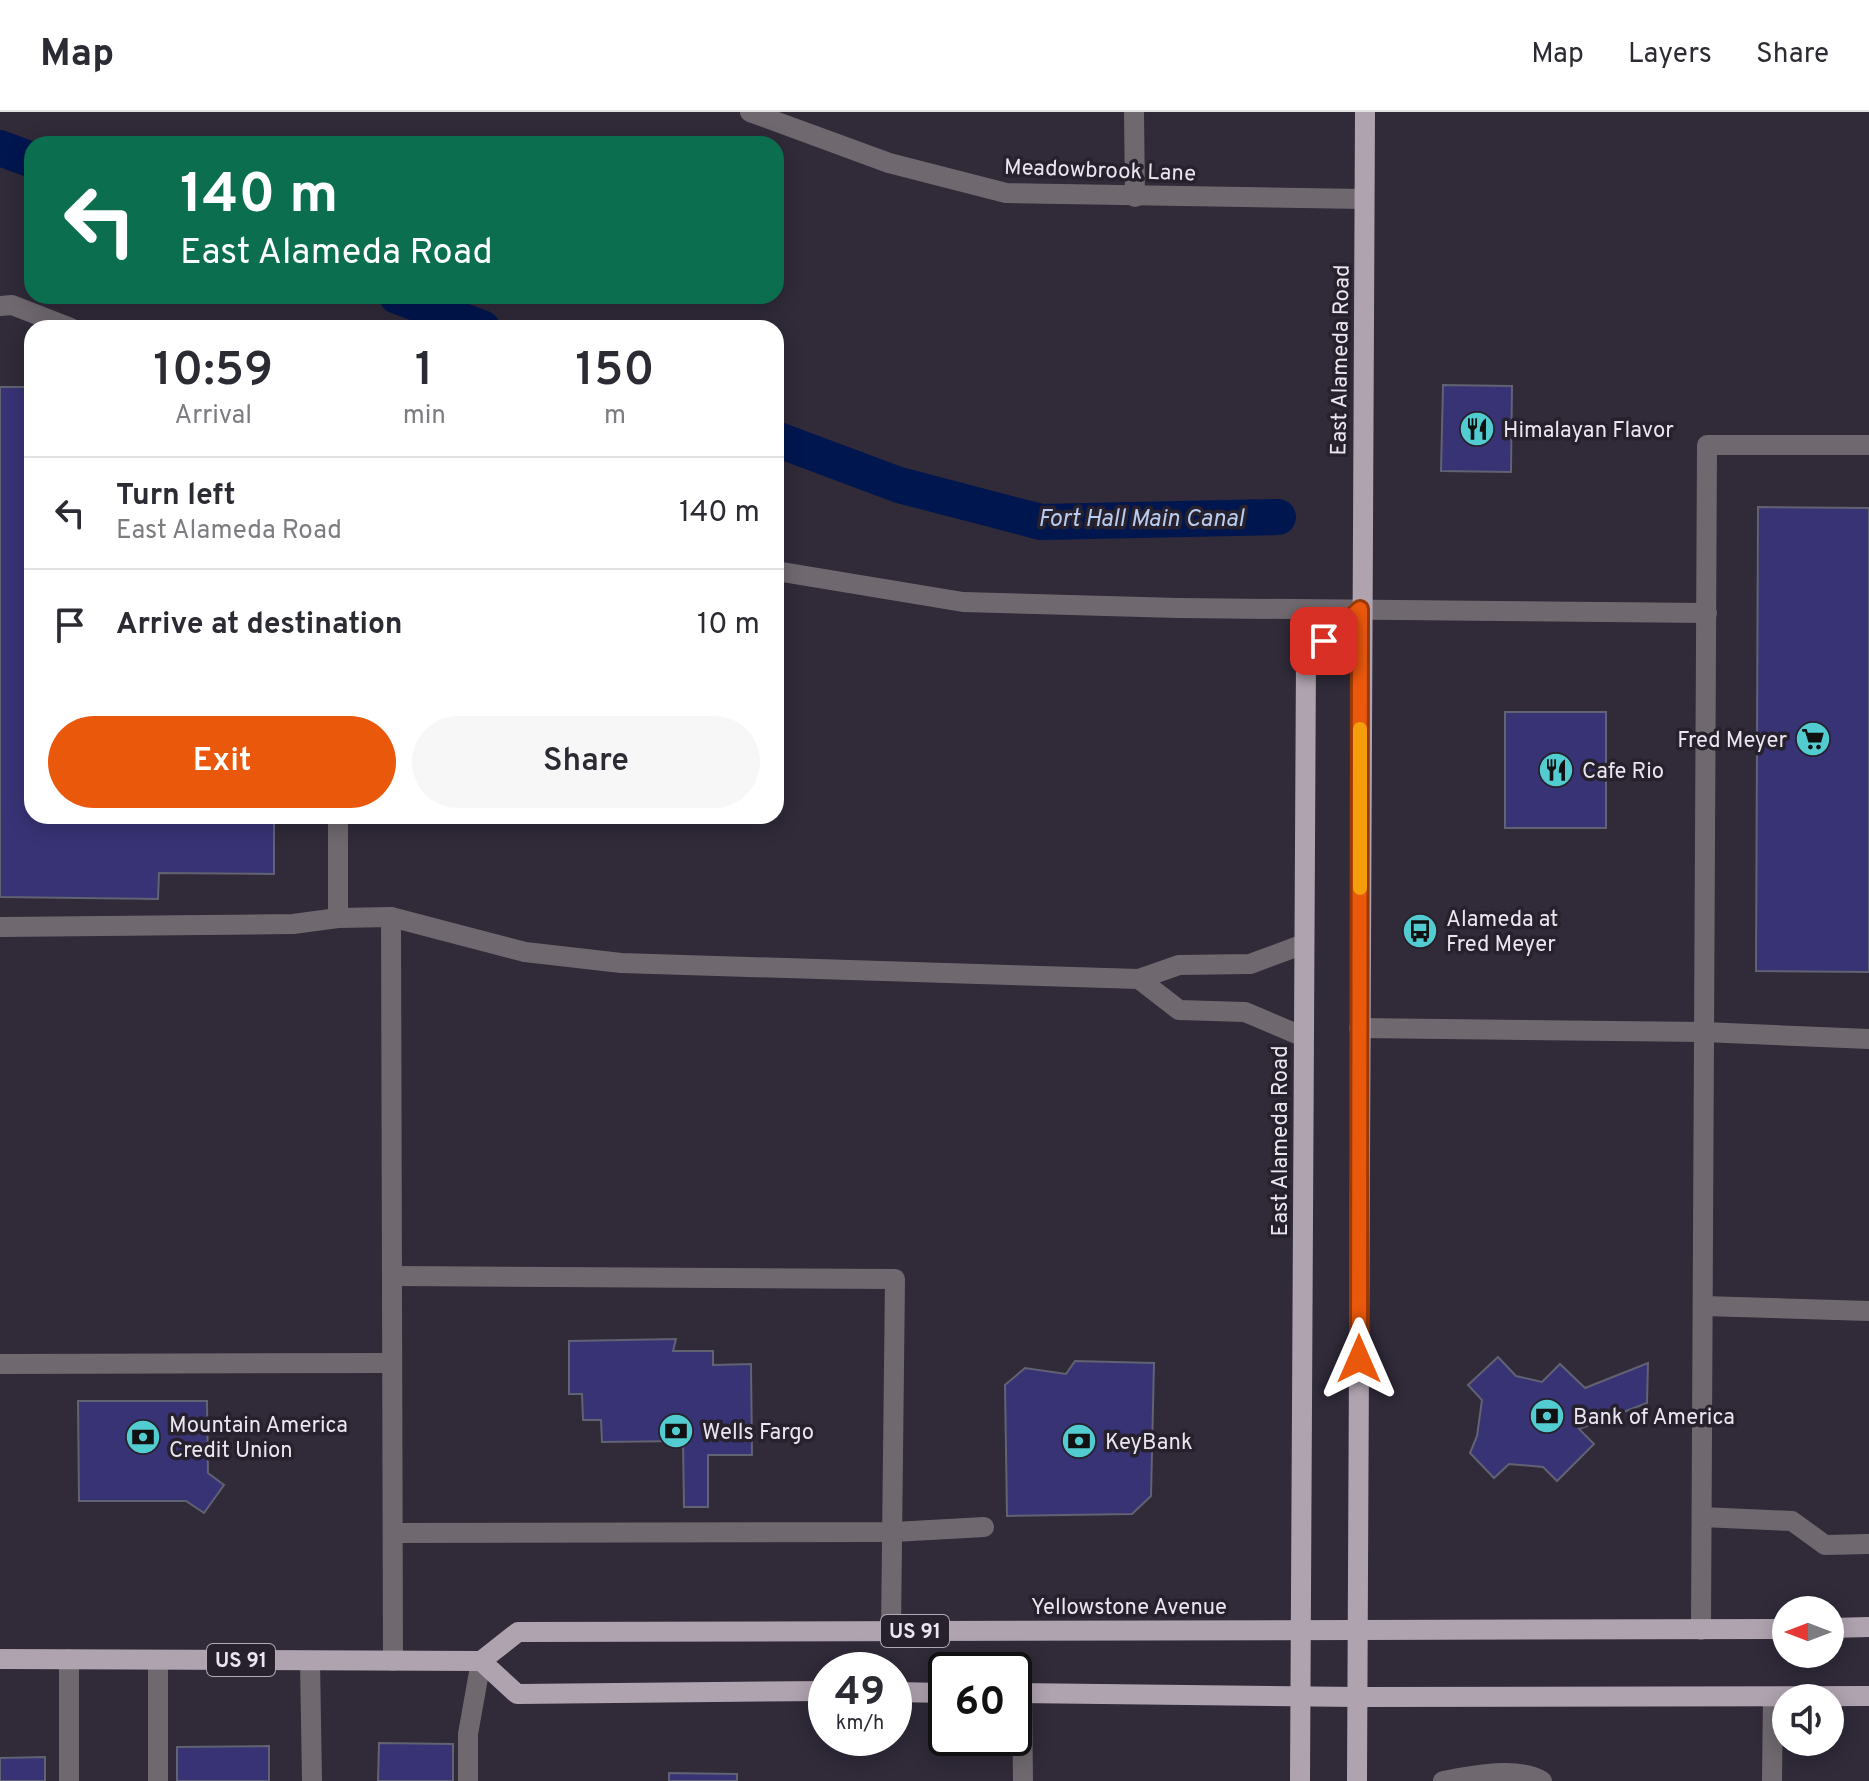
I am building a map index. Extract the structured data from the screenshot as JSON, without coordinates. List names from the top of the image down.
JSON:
{
  "streets": {
    "main road": ["East Alameda Road", "Yellowstone Avenue", "US 91"],
    "street": ["Meadowbrook Lane"]
  },
  "crossings": [
    ["Meadowbrook Lane", "East Alameda Road"],
    ["East Alameda Road", "Yellowstone Avenue"],
    ["Yellowstone Avenue", "US 91"]
  ],
  "water": ["Fort Hall Main Canal"],
  "places": {
    "restaurant": ["Himalayan Flavor", "Cafe Rio"],
    "supermarket": ["Fred Meyer"],
    "bus stop": ["Alameda at Fred Meyer"],
    "bank": [
      "Bank of America",
      "Wells Fargo",
      "Mountain America Credit Union",
      "KeyBank"
    ]
  },
  "north": "left",
  "page": {
    "header": "Map",
    "nav": ["Map", "Layers", "Share"],
    "turn": ["140 m", "East Alameda Road"],
    "eta": [
      "10:59",
      "Arrival",
      "1",
      "min",
      "150",
      "m"
    ],
    "list": [
      {
        "name": "Turn left",
        "note": "East Alameda Road",
        "value": "140 m"
      },
      {
        "name": "Arrive at destination",
        "value": "10 m"
      }
    ],
    "buttons": ["Exit", "Share"],
    "speed": "49 km/h",
    "limit": "60"
  }
}
